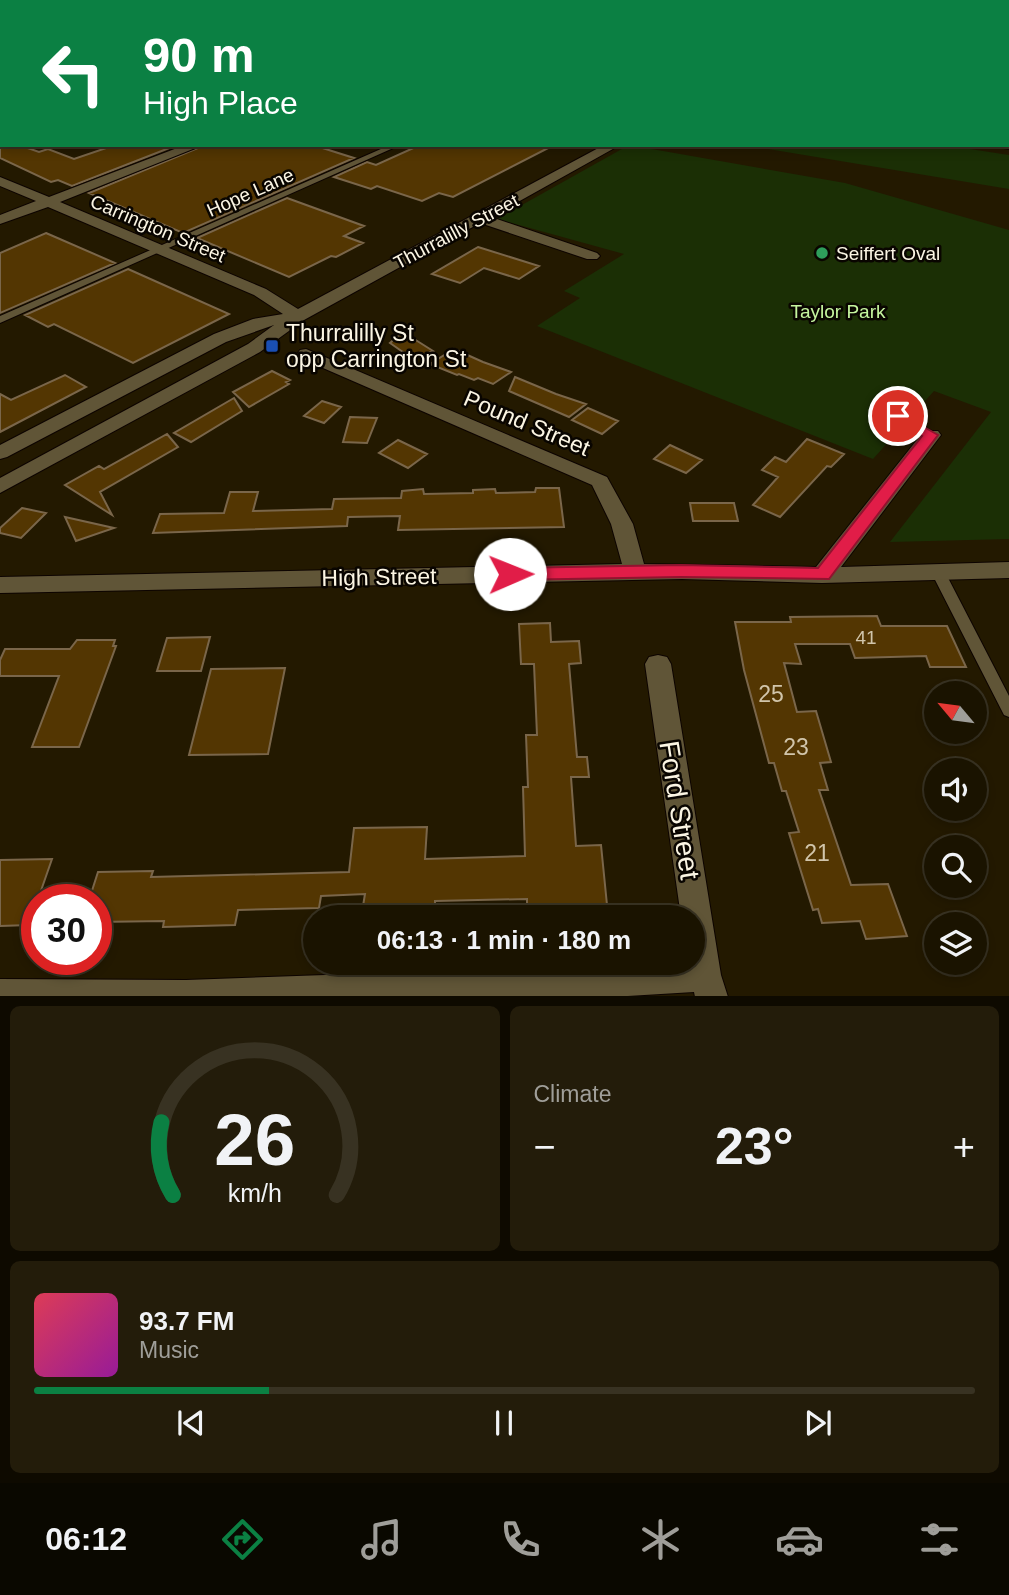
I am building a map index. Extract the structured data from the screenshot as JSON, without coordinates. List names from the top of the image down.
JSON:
{
  "streets": {
    "street": [
      "Carrington Street",
      "Thurralilly Street",
      "Pound Street",
      "High Street",
      "Ford Street"
    ],
    "lane": ["Hope Lane"]
  },
  "crossings": [
    ["Hope Lane", "Carrington Street"],
    ["Carrington Street", "Thurralilly Street"],
    ["Pound Street", "High Street"]
  ],
  "parks": ["Taylor Park"],
  "places": {
    "other": ["Seiffert Oval"],
    "transit": ["Thurralilly St opp Carrington St"]
  },
  "house_numbers": [
    "41",
    "25",
    "23",
    "21"
  ],
  "north": "top left",
  "page": {
    "turn": ["90 m", "High Place"],
    "limit": "30",
    "trip": "06:13 · 1 min · 180 m",
    "tile": "Climate",
    "heat": ["−", "23°", "+"],
    "song": ["93.7 FM", "Music"],
    "tabs": "06:12",
    "gauge": ["26", "km/h"]
  }
}
